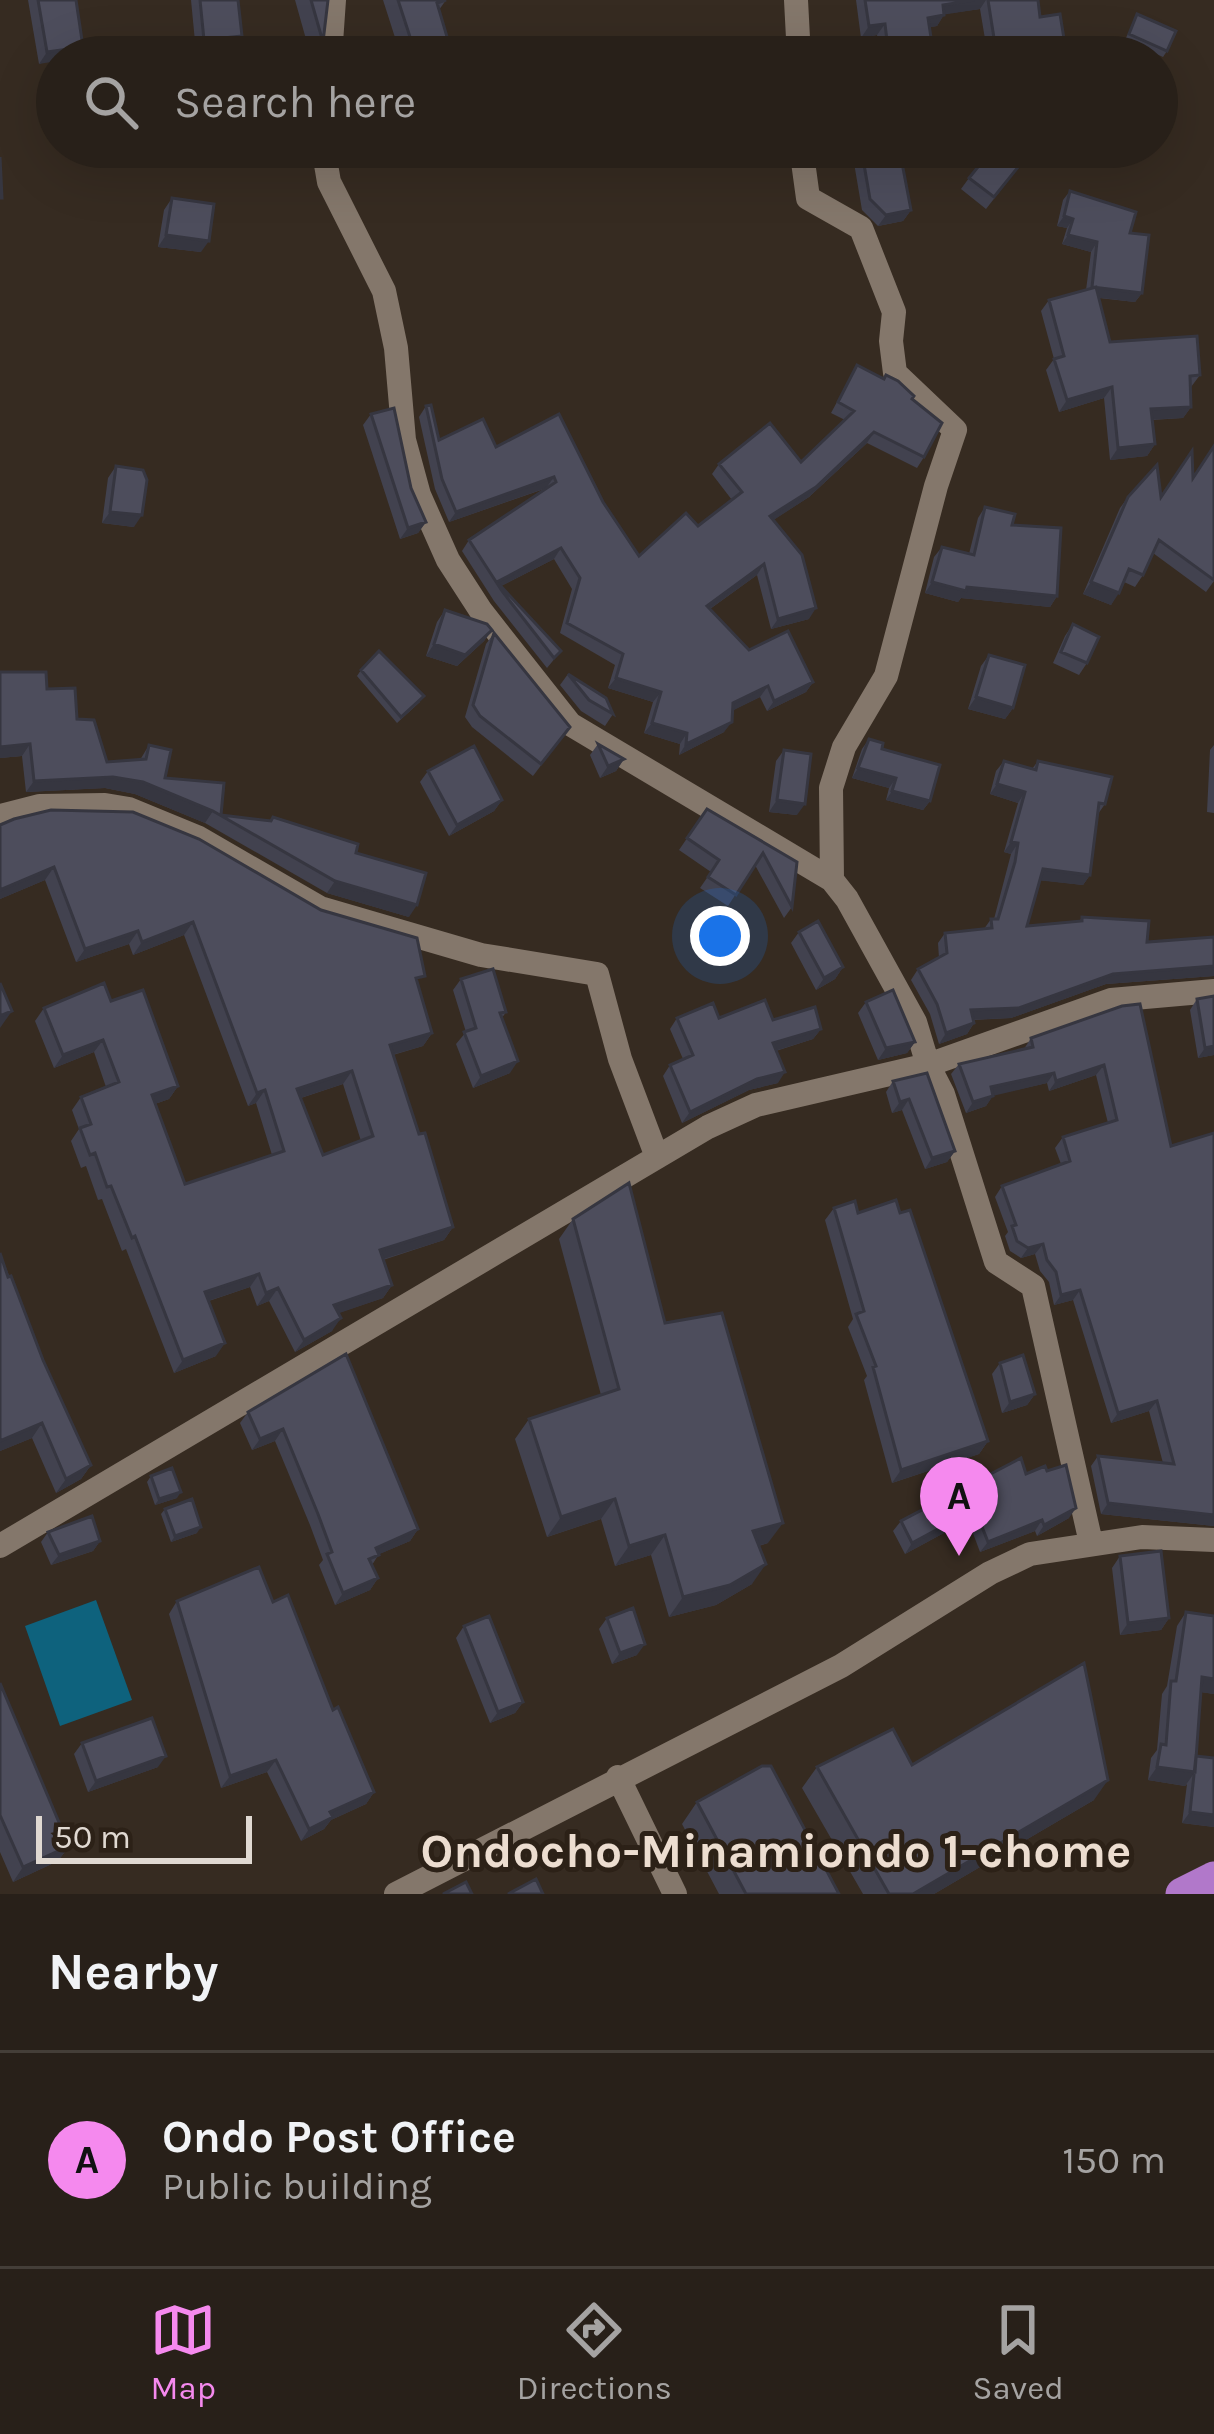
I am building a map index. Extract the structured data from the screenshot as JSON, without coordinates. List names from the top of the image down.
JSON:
{
  "districts": ["Ondocho-Minamiondo 1-chome"],
  "scale_bar": "50 m",
  "page": {
    "search": "Search here",
    "pins": "A",
    "scale": "50 m",
    "heading": "Nearby",
    "list": [
      {
        "mark": "A",
        "name": "Ondo Post Office",
        "note": "Public building",
        "value": "150 m"
      }
    ],
    "nav": ["Map", "Directions", "Saved"]
  }
}
